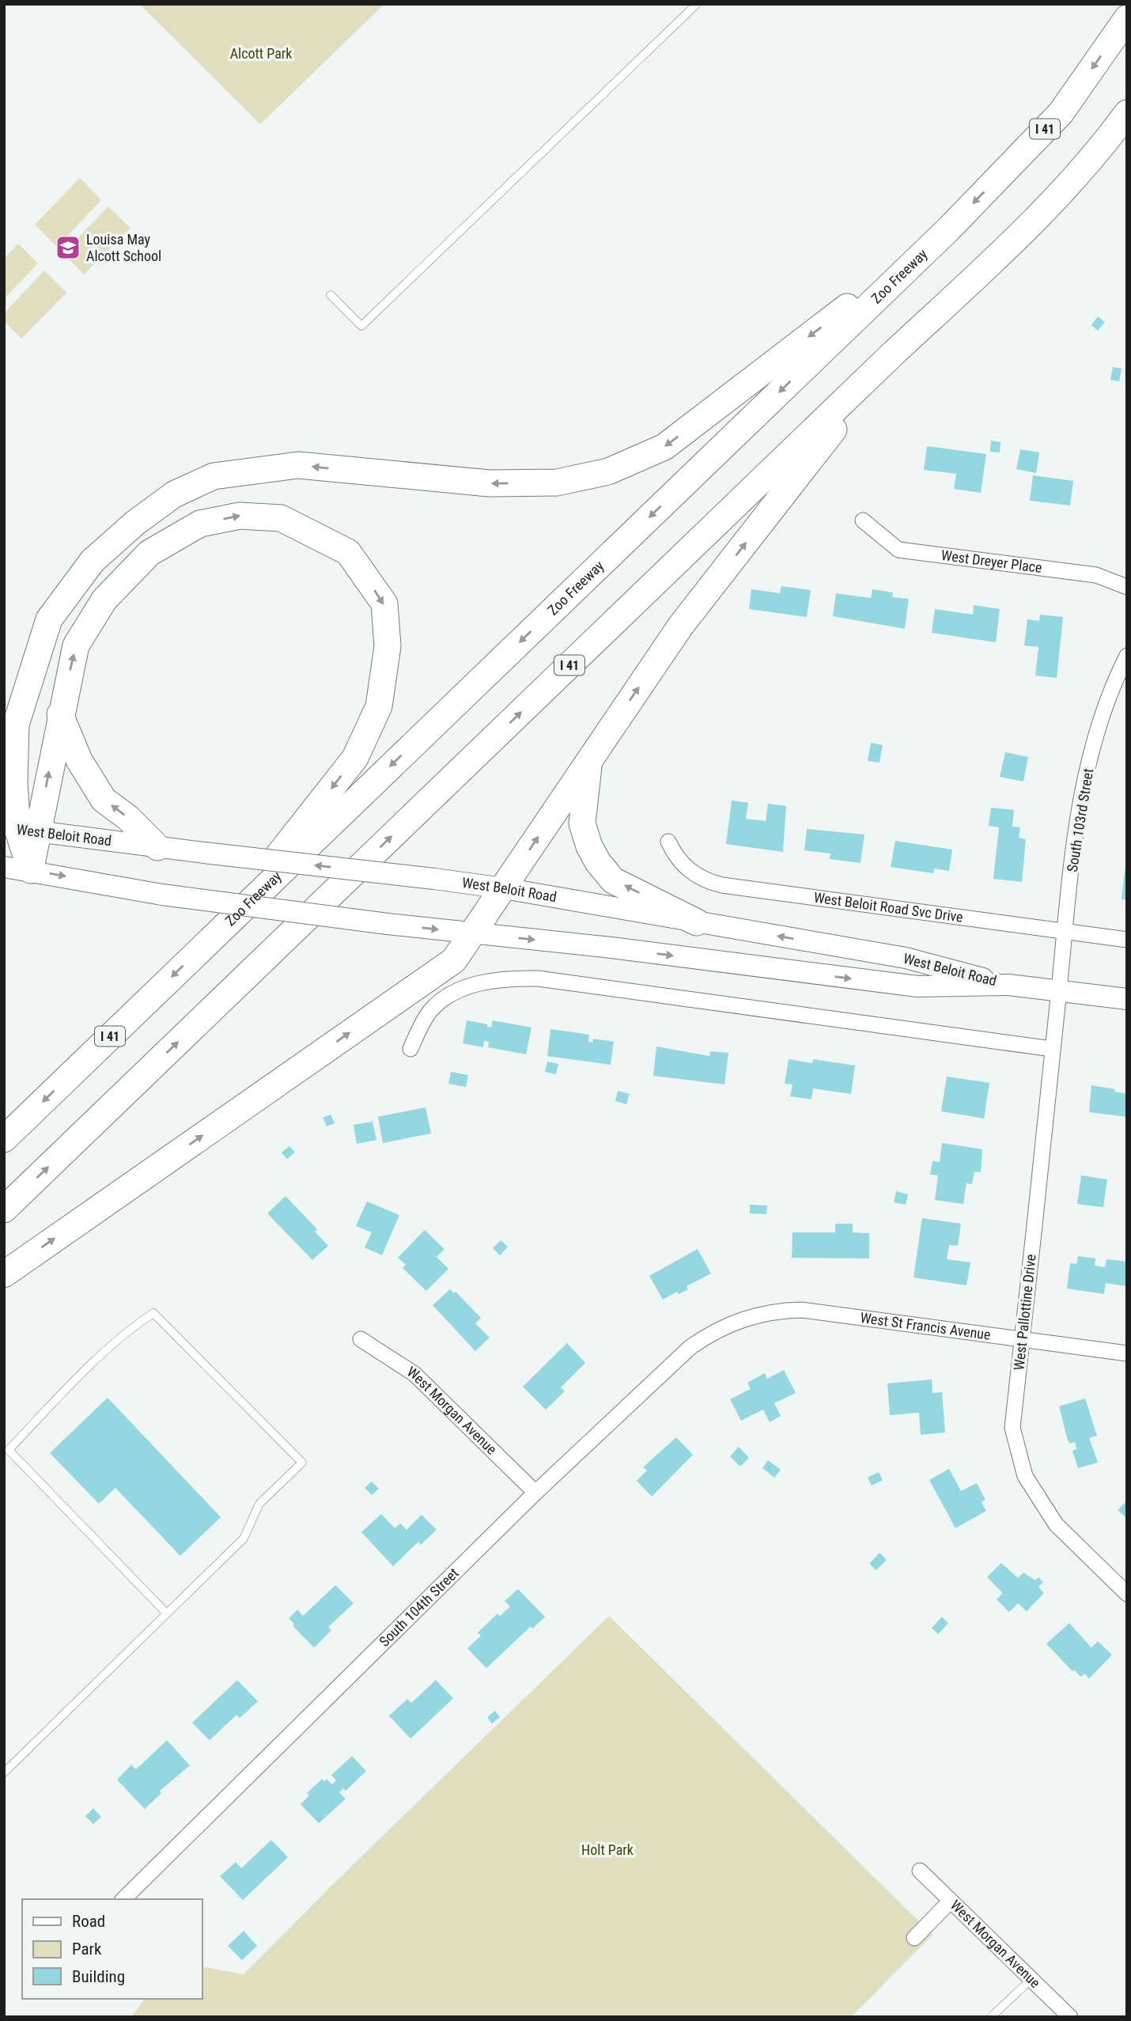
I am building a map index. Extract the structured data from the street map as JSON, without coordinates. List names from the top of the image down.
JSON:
{
  "streets": {
    "highway": ["I 41", "Zoo Freeway"],
    "main road": ["West Beloit Road"],
    "street": [
      "West Dreyer Place",
      "South 103rd Street",
      "West Beloit Road Svc Drive",
      "West Pallottine Drive",
      "West St Francis Avenue",
      "West Morgan Avenue",
      "South 104th Street"
    ]
  },
  "crossings": [
    ["South 103rd Street", "West Beloit Road"],
    ["South 103rd Street", "West Beloit Road Svc Drive"],
    ["South 103rd Street", "West Pallottine Drive"],
    ["West Beloit Road", "West Pallottine Drive"],
    ["West Pallottine Drive", "West St Francis Avenue"],
    ["West St Francis Avenue", "South 104th Street"],
    ["West Morgan Avenue", "South 104th Street"]
  ],
  "parks": ["Alcott Park", "Holt Park"],
  "places": {
    "school or university": ["Louisa May Alcott School"]
  },
  "legend": ["Road", "Park", "Building"]
}
